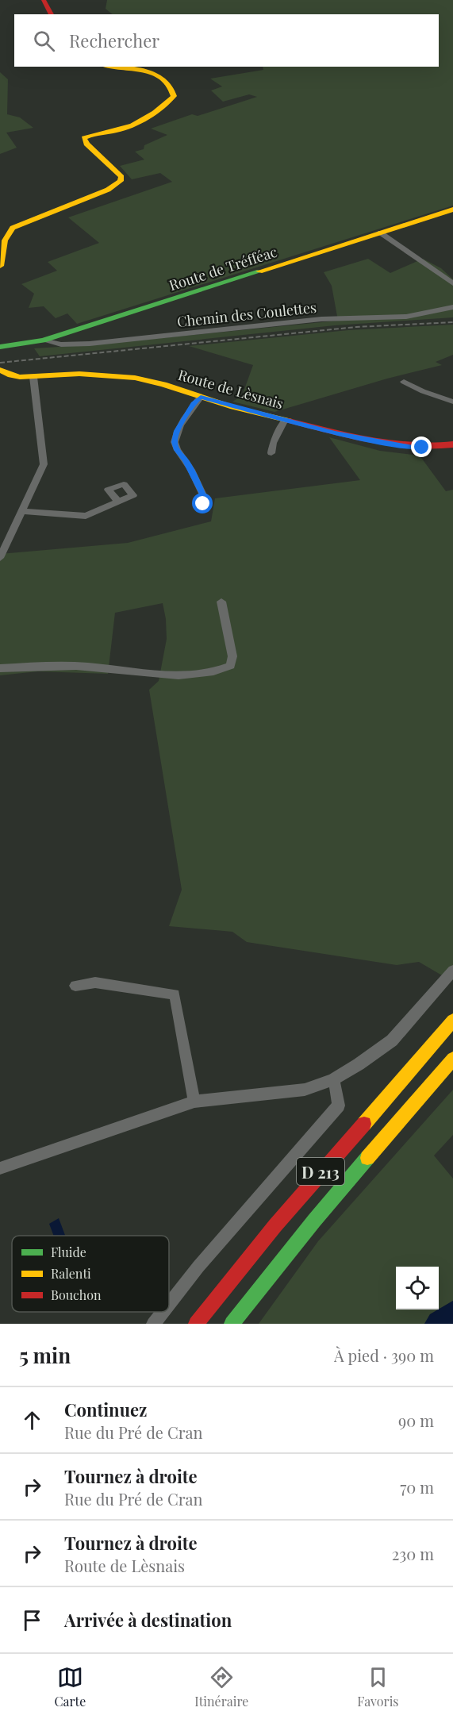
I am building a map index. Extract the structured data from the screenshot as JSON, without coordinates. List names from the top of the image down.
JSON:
{
  "streets": {
    "main road": ["Route de Tréfféac", "Route de Lèsnais", "D 213"],
    "street": ["Chemin des Coulettes"]
  },
  "crossings": [
    ["Route de Tréfféac", "Chemin des Coulettes"]
  ],
  "legend": ["Fluide", "Ralenti", "Bouchon"],
  "page": {
    "search": "Rechercher",
    "heading": ["5 min", "À pied · 390 m"],
    "list": [
      ["Continuez", "Rue du Pré de Cran", "90 m"],
      ["Tournez à droite", "Rue du Pré de Cran", "70 m"],
      ["Tournez à droite", "Route de Lèsnais", "230 m"],
      "Arrivée à destination"
    ],
    "nav": ["Carte", "Itinéraire", "Favoris"]
  }
}
